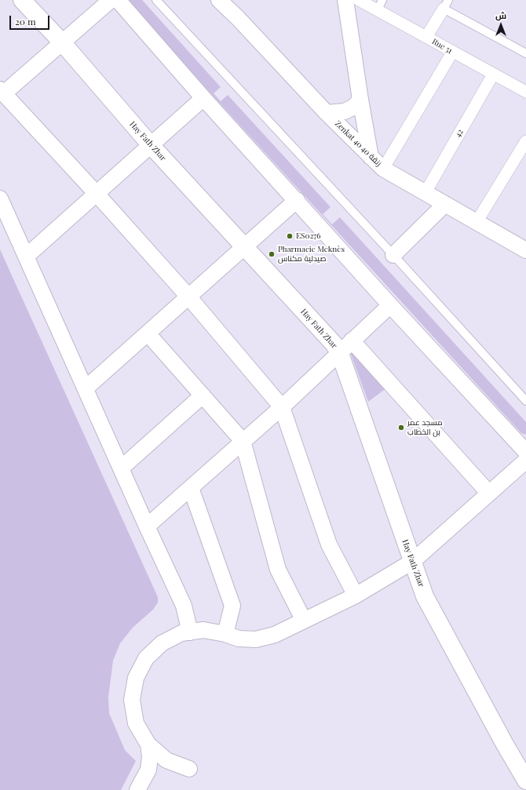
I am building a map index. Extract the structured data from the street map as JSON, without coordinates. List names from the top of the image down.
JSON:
{
  "streets": {
    "street": [
      "Rue 51",
      "42",
      "Hay Fath Zhar",
      "Zenkat 40 زنقة 40"
    ]
  },
  "crossings": [
    ["Rue 51", "42"],
    ["42", "Zenkat 40 زنقة 40"]
  ],
  "places": ["ES0276", "Pharmacie Meknès صيدلية مكناس", "مسجد عمر بن الخطاب"],
  "scale_bar": "20 m",
  "north": "top"
}
